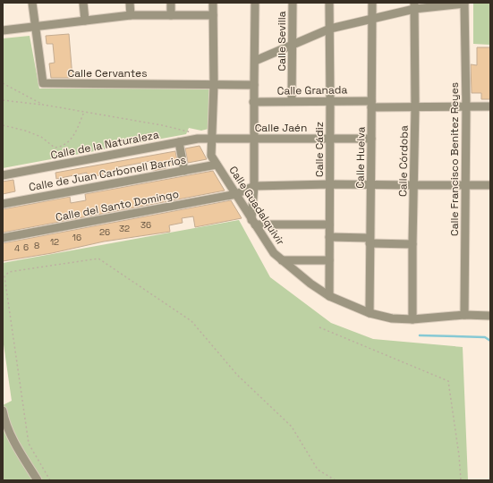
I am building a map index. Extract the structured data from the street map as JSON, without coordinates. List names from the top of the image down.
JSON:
{
  "streets": {
    "street": [
      "Calle Sevilla",
      "Calle Cervantes",
      "Calle Granada",
      "Calle Jaén",
      "Calle de la Naturaleza",
      "Calle Cádiz",
      "Calle Huelva",
      "Calle Francisco Benitez Reyes",
      "Calle Córdoba",
      "Calle de Juan Carbonell Barrios",
      "Calle del Santo Domingo",
      "Calle Guadalquivir"
    ]
  },
  "crossings": [
    ["Calle Sevilla", "Calle Granada"],
    ["Calle Cervantes", "Calle Guadalquivir"],
    ["Calle Granada", "Calle Cádiz"],
    ["Calle Granada", "Calle Huelva"],
    ["Calle Granada", "Calle Francisco Benitez Reyes"],
    ["Calle Granada", "Calle Córdoba"],
    ["Calle Jaén", "Calle de la Naturaleza"],
    ["Calle Jaén", "Calle Cádiz"],
    ["Calle Jaén", "Calle Huelva"],
    ["Calle Jaén", "Calle Guadalquivir"],
    ["Calle de la Naturaleza", "Calle Guadalquivir"],
    ["Calle Cádiz", "Calle Guadalquivir"],
    ["Calle Huelva", "Calle Guadalquivir"],
    ["Calle Francisco Benitez Reyes", "Calle Guadalquivir"],
    ["Calle Córdoba", "Calle Guadalquivir"],
    ["Calle de Juan Carbonell Barrios", "Calle Guadalquivir"],
    ["Calle del Santo Domingo", "Calle Guadalquivir"]
  ],
  "house_numbers": [
    "36",
    "32",
    "26",
    "16",
    "12",
    "8",
    "6",
    "4"
  ]
}
